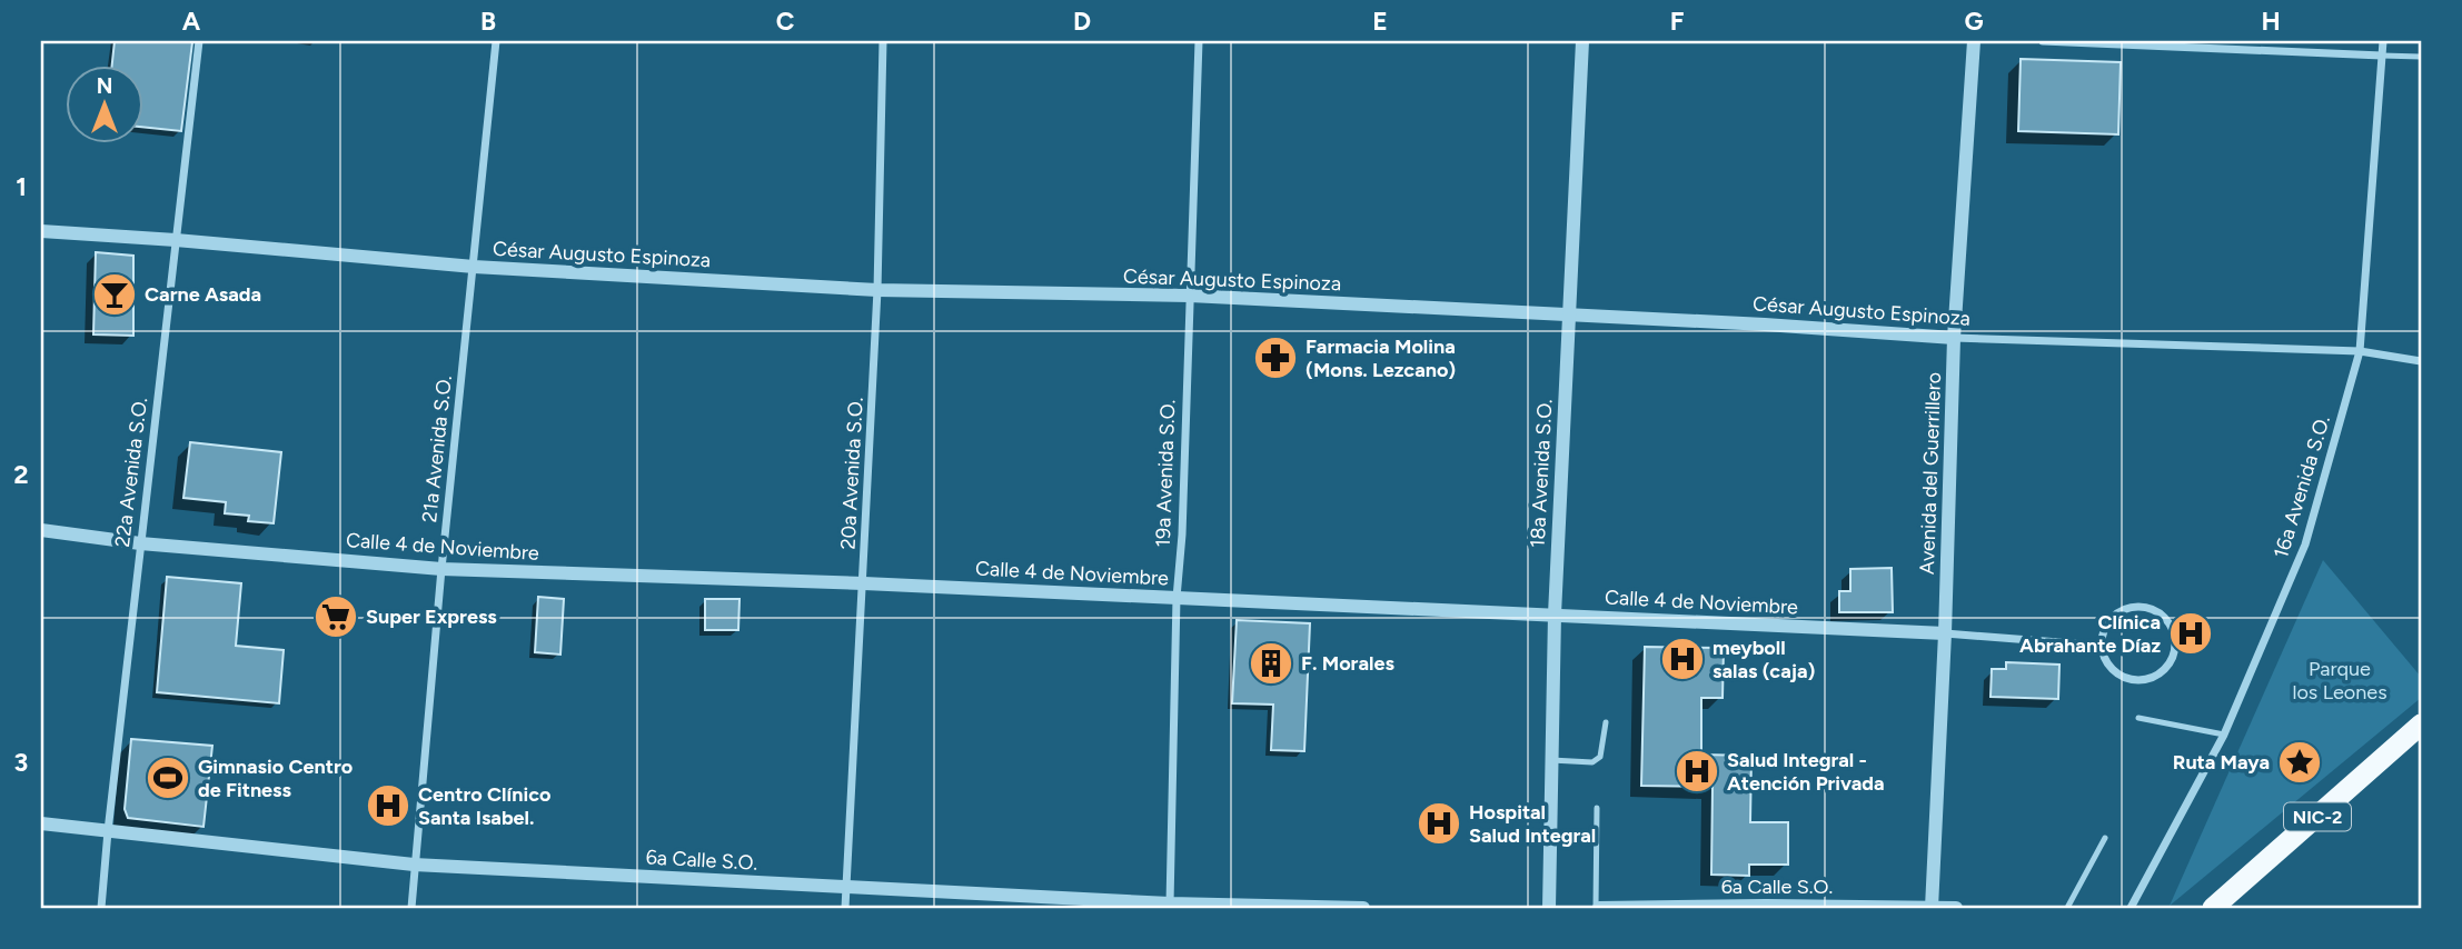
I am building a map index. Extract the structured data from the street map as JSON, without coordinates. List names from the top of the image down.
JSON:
{
  "streets": {
    "highway": ["NIC-2"],
    "street": [
      "César Augusto Espinoza",
      "21a Avenida S.O.",
      "22a Avenida S.O.",
      "20a Avenida S.O.",
      "19a Avenida S.O.",
      "18a Avenida S.O.",
      "Avenida del Guerrillero",
      "16a Avenida S.O.",
      "Calle 4 de Noviembre",
      "6a Calle S.O."
    ]
  },
  "crossings": [
    ["César Augusto Espinoza", "21a Avenida S.O."],
    ["César Augusto Espinoza", "22a Avenida S.O."],
    ["César Augusto Espinoza", "20a Avenida S.O."],
    ["César Augusto Espinoza", "19a Avenida S.O."],
    ["César Augusto Espinoza", "18a Avenida S.O."],
    ["César Augusto Espinoza", "Avenida del Guerrillero"],
    ["César Augusto Espinoza", "16a Avenida S.O."],
    ["21a Avenida S.O.", "Calle 4 de Noviembre"],
    ["21a Avenida S.O.", "6a Calle S.O."],
    ["22a Avenida S.O.", "Calle 4 de Noviembre"],
    ["22a Avenida S.O.", "6a Calle S.O."],
    ["20a Avenida S.O.", "Calle 4 de Noviembre"],
    ["20a Avenida S.O.", "6a Calle S.O."],
    ["19a Avenida S.O.", "Calle 4 de Noviembre"],
    ["19a Avenida S.O.", "6a Calle S.O."],
    ["18a Avenida S.O.", "Calle 4 de Noviembre"],
    ["Avenida del Guerrillero", "Calle 4 de Noviembre"],
    ["Avenida del Guerrillero", "6a Calle S.O."]
  ],
  "parks": ["Parque los Leones"],
  "places": {
    "bar": ["Carne Asada"],
    "pharmacy": ["Farmacia Molina (Mons. Lezcano)"],
    "supermarket": ["Super Express"],
    "hospital": [
      "Clínica Abrahante Díaz",
      "meyboll salas (caja)",
      "Salud Integral - Atención Privada",
      "Centro Clínico Santa Isabel.",
      "Hospital Salud Integral"
    ],
    "building": ["F. Morales"],
    "place": ["Ruta Maya"],
    "sports": ["Gimnasio Centro de Fitness"]
  },
  "north": "top",
  "grid": {
    "columns": [
      "A",
      "B",
      "C",
      "D",
      "E",
      "F",
      "G",
      "H"
    ],
    "rows": ["1", "2", "3"]
  }
}
